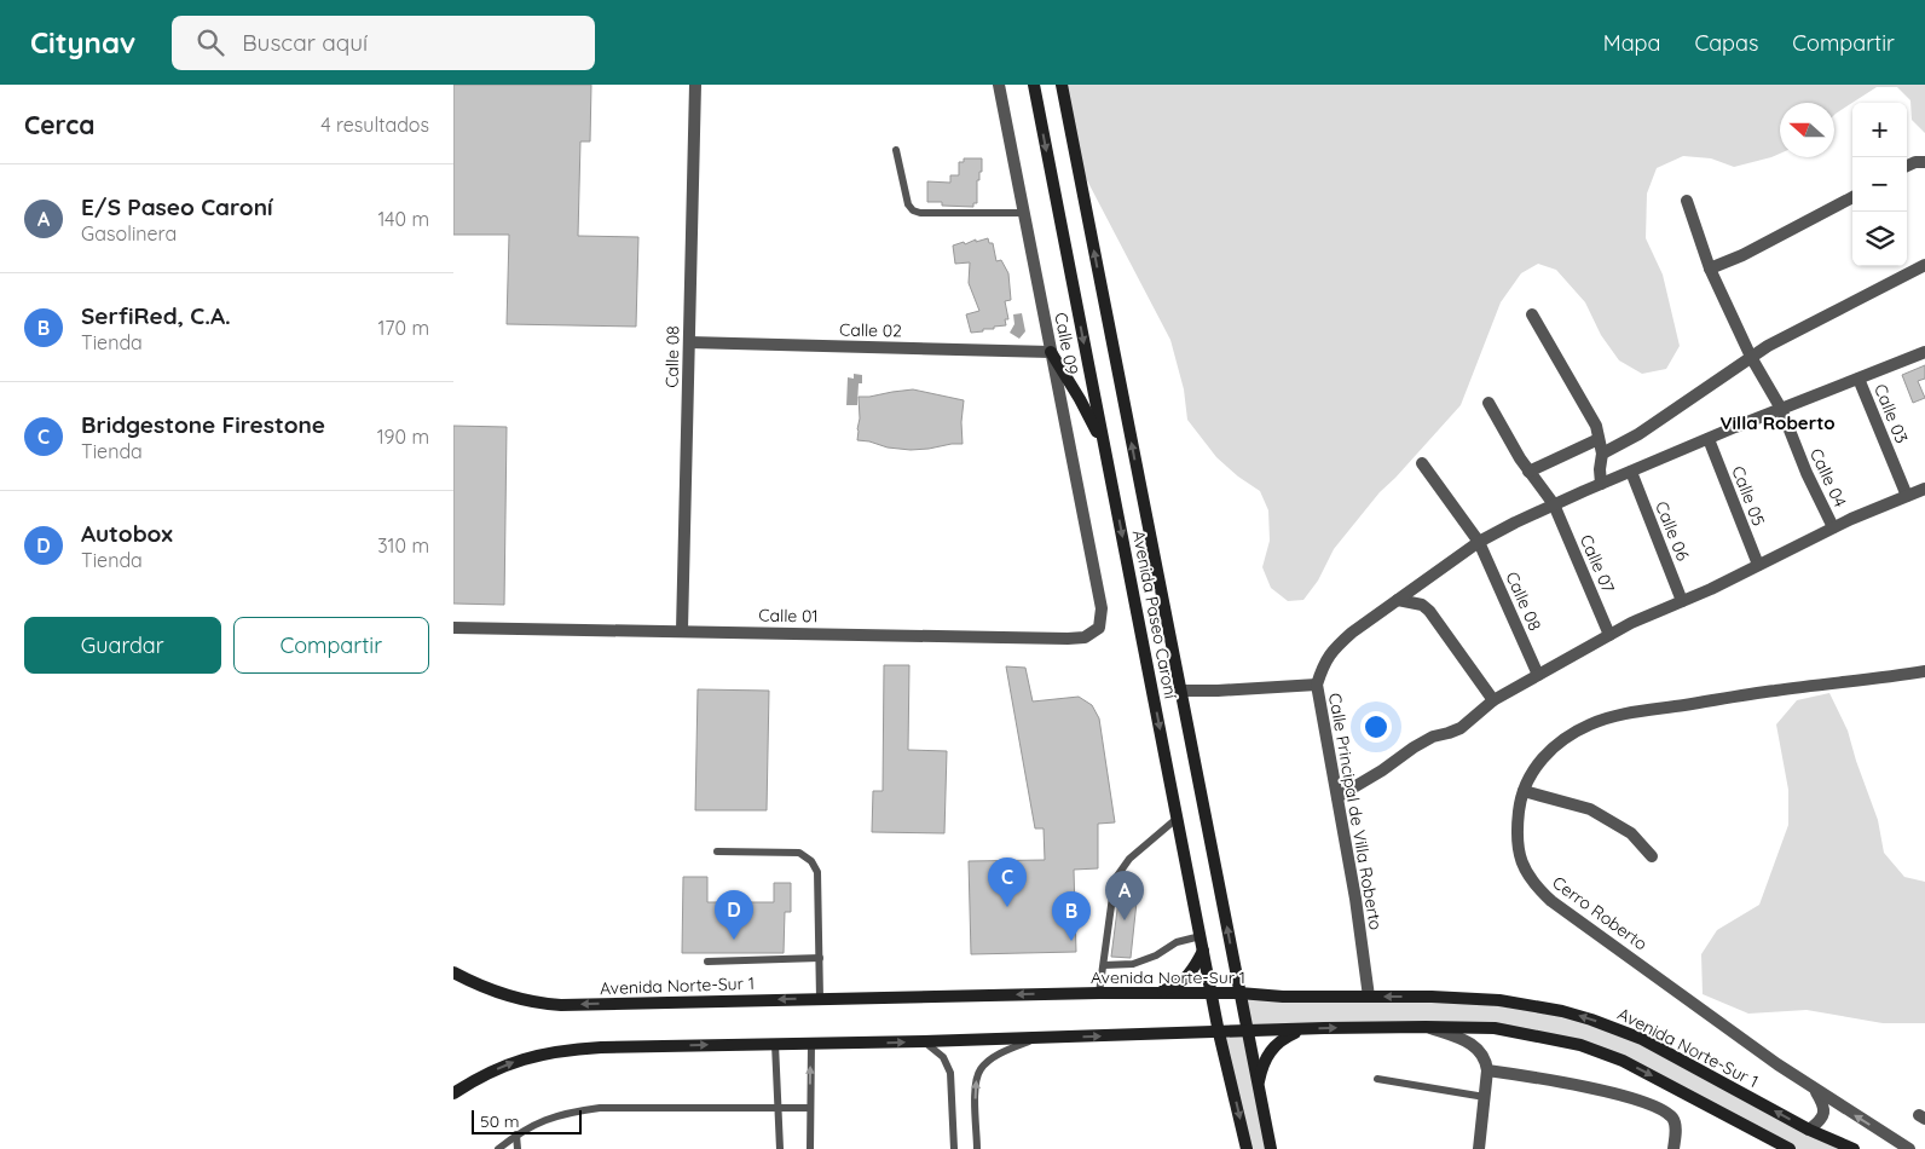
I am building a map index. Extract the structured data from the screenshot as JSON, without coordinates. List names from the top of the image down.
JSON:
{
  "streets": {
    "main road": ["Avenida Paseo Caroní", "Avenida Norte-Sur 1"],
    "street": [
      "Calle 02",
      "Calle 09",
      "Calle 08",
      "Calle 03",
      "Calle 04",
      "Calle 05",
      "Calle 06",
      "Calle 07",
      "Calle 01",
      "Calle Principal de Villa Roberto",
      "Cerro Roberto"
    ]
  },
  "crossings": [
    ["Calle 02", "Calle 09"],
    ["Calle 02", "Calle 08"],
    ["Calle 09", "Calle 01"],
    ["Calle 08", "Calle 01"],
    ["Calle 08", "Calle Principal de Villa Roberto"],
    ["Calle 03", "Calle Principal de Villa Roberto"],
    ["Calle 04", "Calle Principal de Villa Roberto"],
    ["Calle 05", "Calle Principal de Villa Roberto"],
    ["Calle 06", "Calle Principal de Villa Roberto"],
    ["Calle 07", "Calle Principal de Villa Roberto"],
    ["Avenida Paseo Caroní", "Avenida Norte-Sur 1"],
    ["Calle Principal de Villa Roberto", "Avenida Norte-Sur 1"]
  ],
  "districts": ["Villa Roberto"],
  "scale_bar": "50 m",
  "north": "left",
  "page": {
    "header": "Citynav",
    "search": "Buscar aquí",
    "nav": ["Mapa", "Capas", "Compartir"],
    "heading": ["Cerca", "4 resultados"],
    "map_buttons": ["+", "−"],
    "list": [
      {
        "mark": "A",
        "name": "E/S Paseo Caroní",
        "note": "Gasolinera",
        "value": "140 m"
      },
      {
        "mark": "B",
        "name": "SerfiRed, C.A.",
        "note": "Tienda",
        "value": "170 m"
      },
      {
        "mark": "C",
        "name": "Bridgestone Firestone",
        "note": "Tienda",
        "value": "190 m"
      },
      {
        "mark": "D",
        "name": "Autobox",
        "note": "Tienda",
        "value": "310 m"
      }
    ],
    "buttons": ["Guardar", "Compartir"],
    "pins": [
      "C",
      "A",
      "D",
      "B"
    ],
    "scale": "50 m"
  }
}
